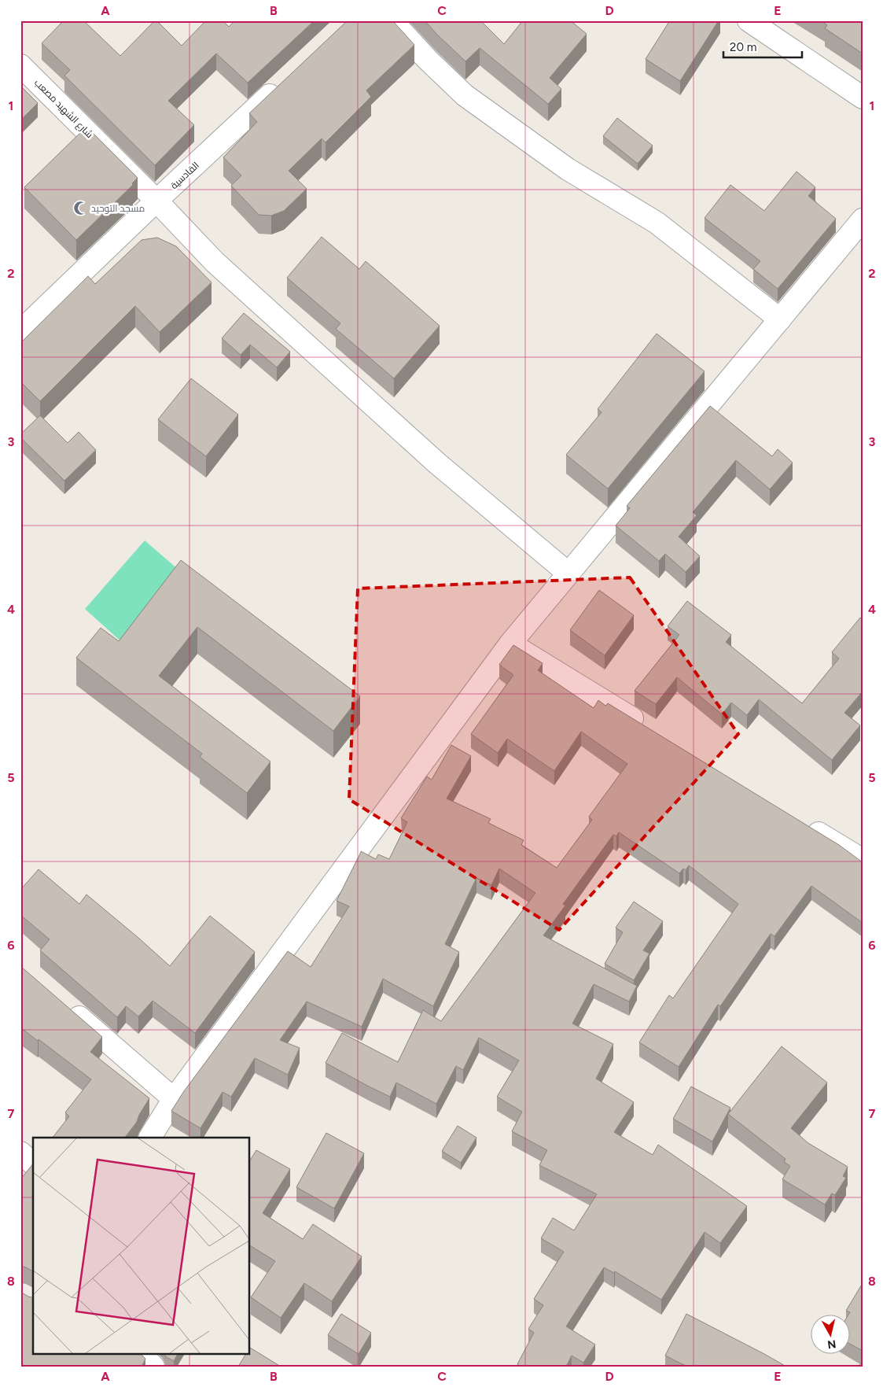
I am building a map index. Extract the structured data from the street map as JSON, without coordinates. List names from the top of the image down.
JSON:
{
  "streets": {
    "street": ["شارع الشهيد مصعب", "القادسية"]
  },
  "crossings": [
    ["شارع الشهيد مصعب", "القادسية"]
  ],
  "places": {
    "mosque": ["مسجد التوحيد"]
  },
  "scale_bar": "20 m",
  "north": "bottom",
  "grid": {
    "columns": [
      "A",
      "B",
      "C",
      "D",
      "E"
    ],
    "rows": [
      "1",
      "2",
      "3",
      "4",
      "5",
      "6",
      "7",
      "8"
    ]
  }
}
